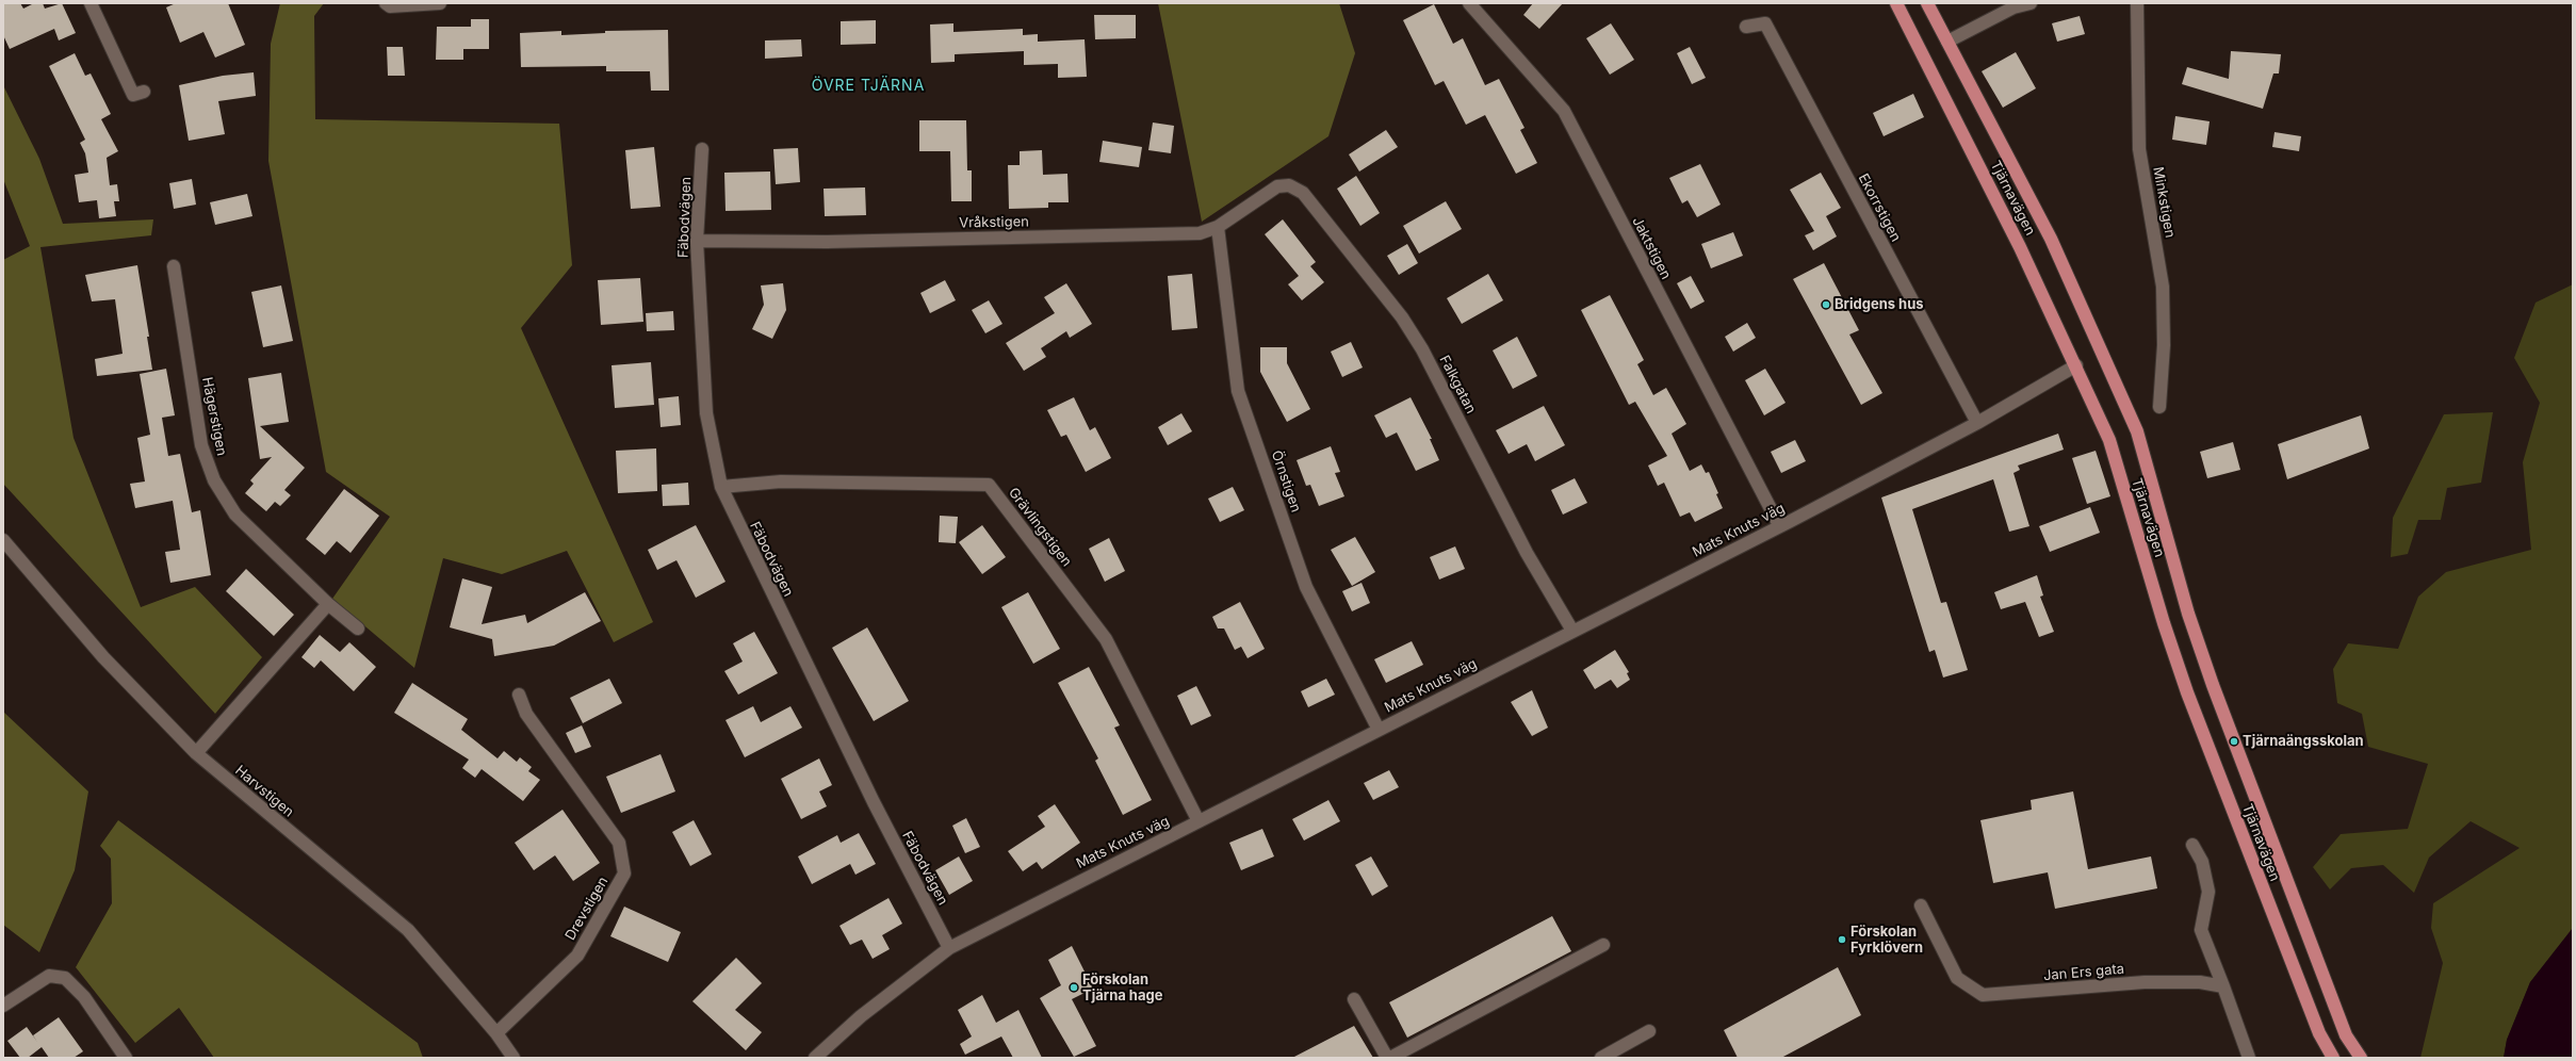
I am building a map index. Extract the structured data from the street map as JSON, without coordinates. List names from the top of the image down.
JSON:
{
  "streets": {
    "highway": ["Tjärnavägen"],
    "street": [
      "Minkstigen",
      "Ekorrstigen",
      "Fäbodvägen",
      "Vråkstigen",
      "Jaktstigen",
      "Falkgatan",
      "Hägerstigen",
      "Örnstigen",
      "Grävlingstigen",
      "Mats Knuts väg",
      "Harvstigen",
      "Drevstigen",
      "Jan Ers gata"
    ]
  },
  "crossings": [
    ["Tjärnavägen", "Mats Knuts väg"],
    ["Ekorrstigen", "Mats Knuts väg"],
    ["Fäbodvägen", "Vråkstigen"],
    ["Fäbodvägen", "Grävlingstigen"],
    ["Fäbodvägen", "Mats Knuts väg"],
    ["Vråkstigen", "Falkgatan"],
    ["Vråkstigen", "Örnstigen"],
    ["Jaktstigen", "Mats Knuts väg"],
    ["Falkgatan", "Mats Knuts väg"],
    ["Örnstigen", "Mats Knuts väg"],
    ["Grävlingstigen", "Mats Knuts väg"],
    ["Harvstigen", "Drevstigen"]
  ],
  "districts": ["ÖVRE TJÄRNA"],
  "places": [
    "Bridgens hus",
    "Tjärnaängsskolan",
    "Förskolan Fyrklövern",
    "Förskolan Tjärna hage"
  ]
}
